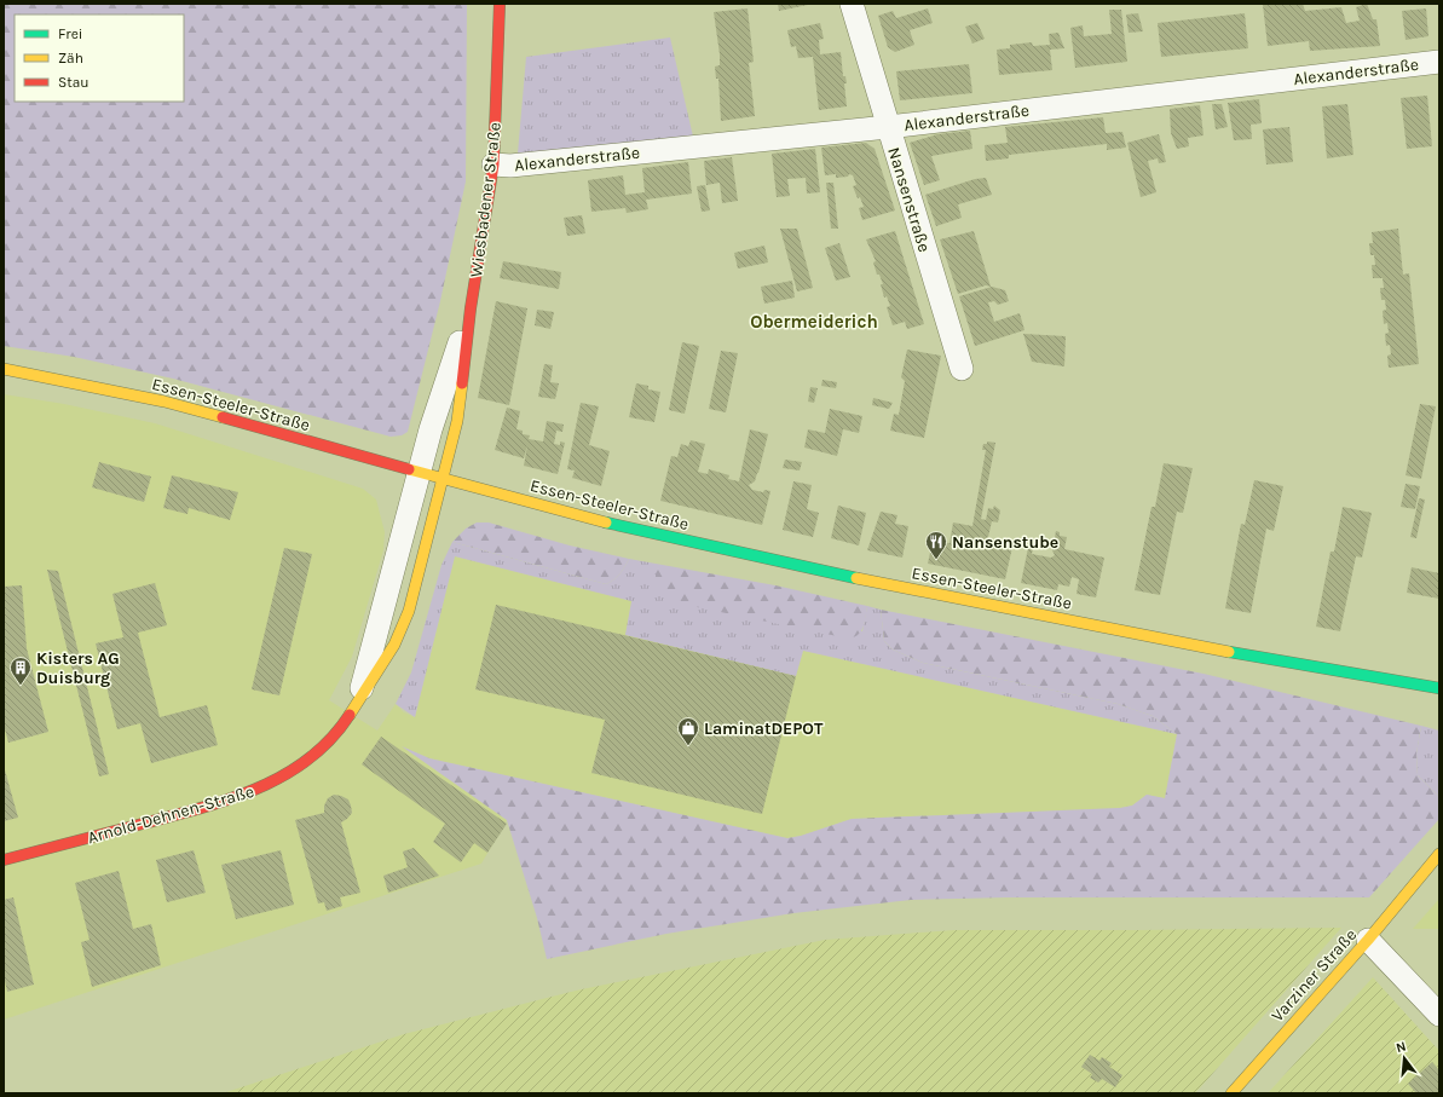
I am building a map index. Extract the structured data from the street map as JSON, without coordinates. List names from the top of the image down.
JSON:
{
  "streets": {
    "main road": [
      "Wiesbadener Straße",
      "Essen-Steeler-Straße",
      "Arnold-Dehnen-Straße",
      "Varziner Straße"
    ],
    "street": ["Alexanderstraße", "Nansenstraße"]
  },
  "crossings": [
    ["Alexanderstraße", "Wiesbadener Straße"],
    ["Alexanderstraße", "Nansenstraße"],
    ["Wiesbadener Straße", "Essen-Steeler-Straße"],
    ["Wiesbadener Straße", "Arnold-Dehnen-Straße"],
    ["Essen-Steeler-Straße", "Arnold-Dehnen-Straße"]
  ],
  "districts": ["Obermeiderich"],
  "places": {
    "restaurant": ["Nansenstube"],
    "building": ["Kisters AG Duisburg"],
    "shop": ["LaminatDEPOT"]
  },
  "legend": ["Frei", "Zäh", "Stau"],
  "north": "top"
}
